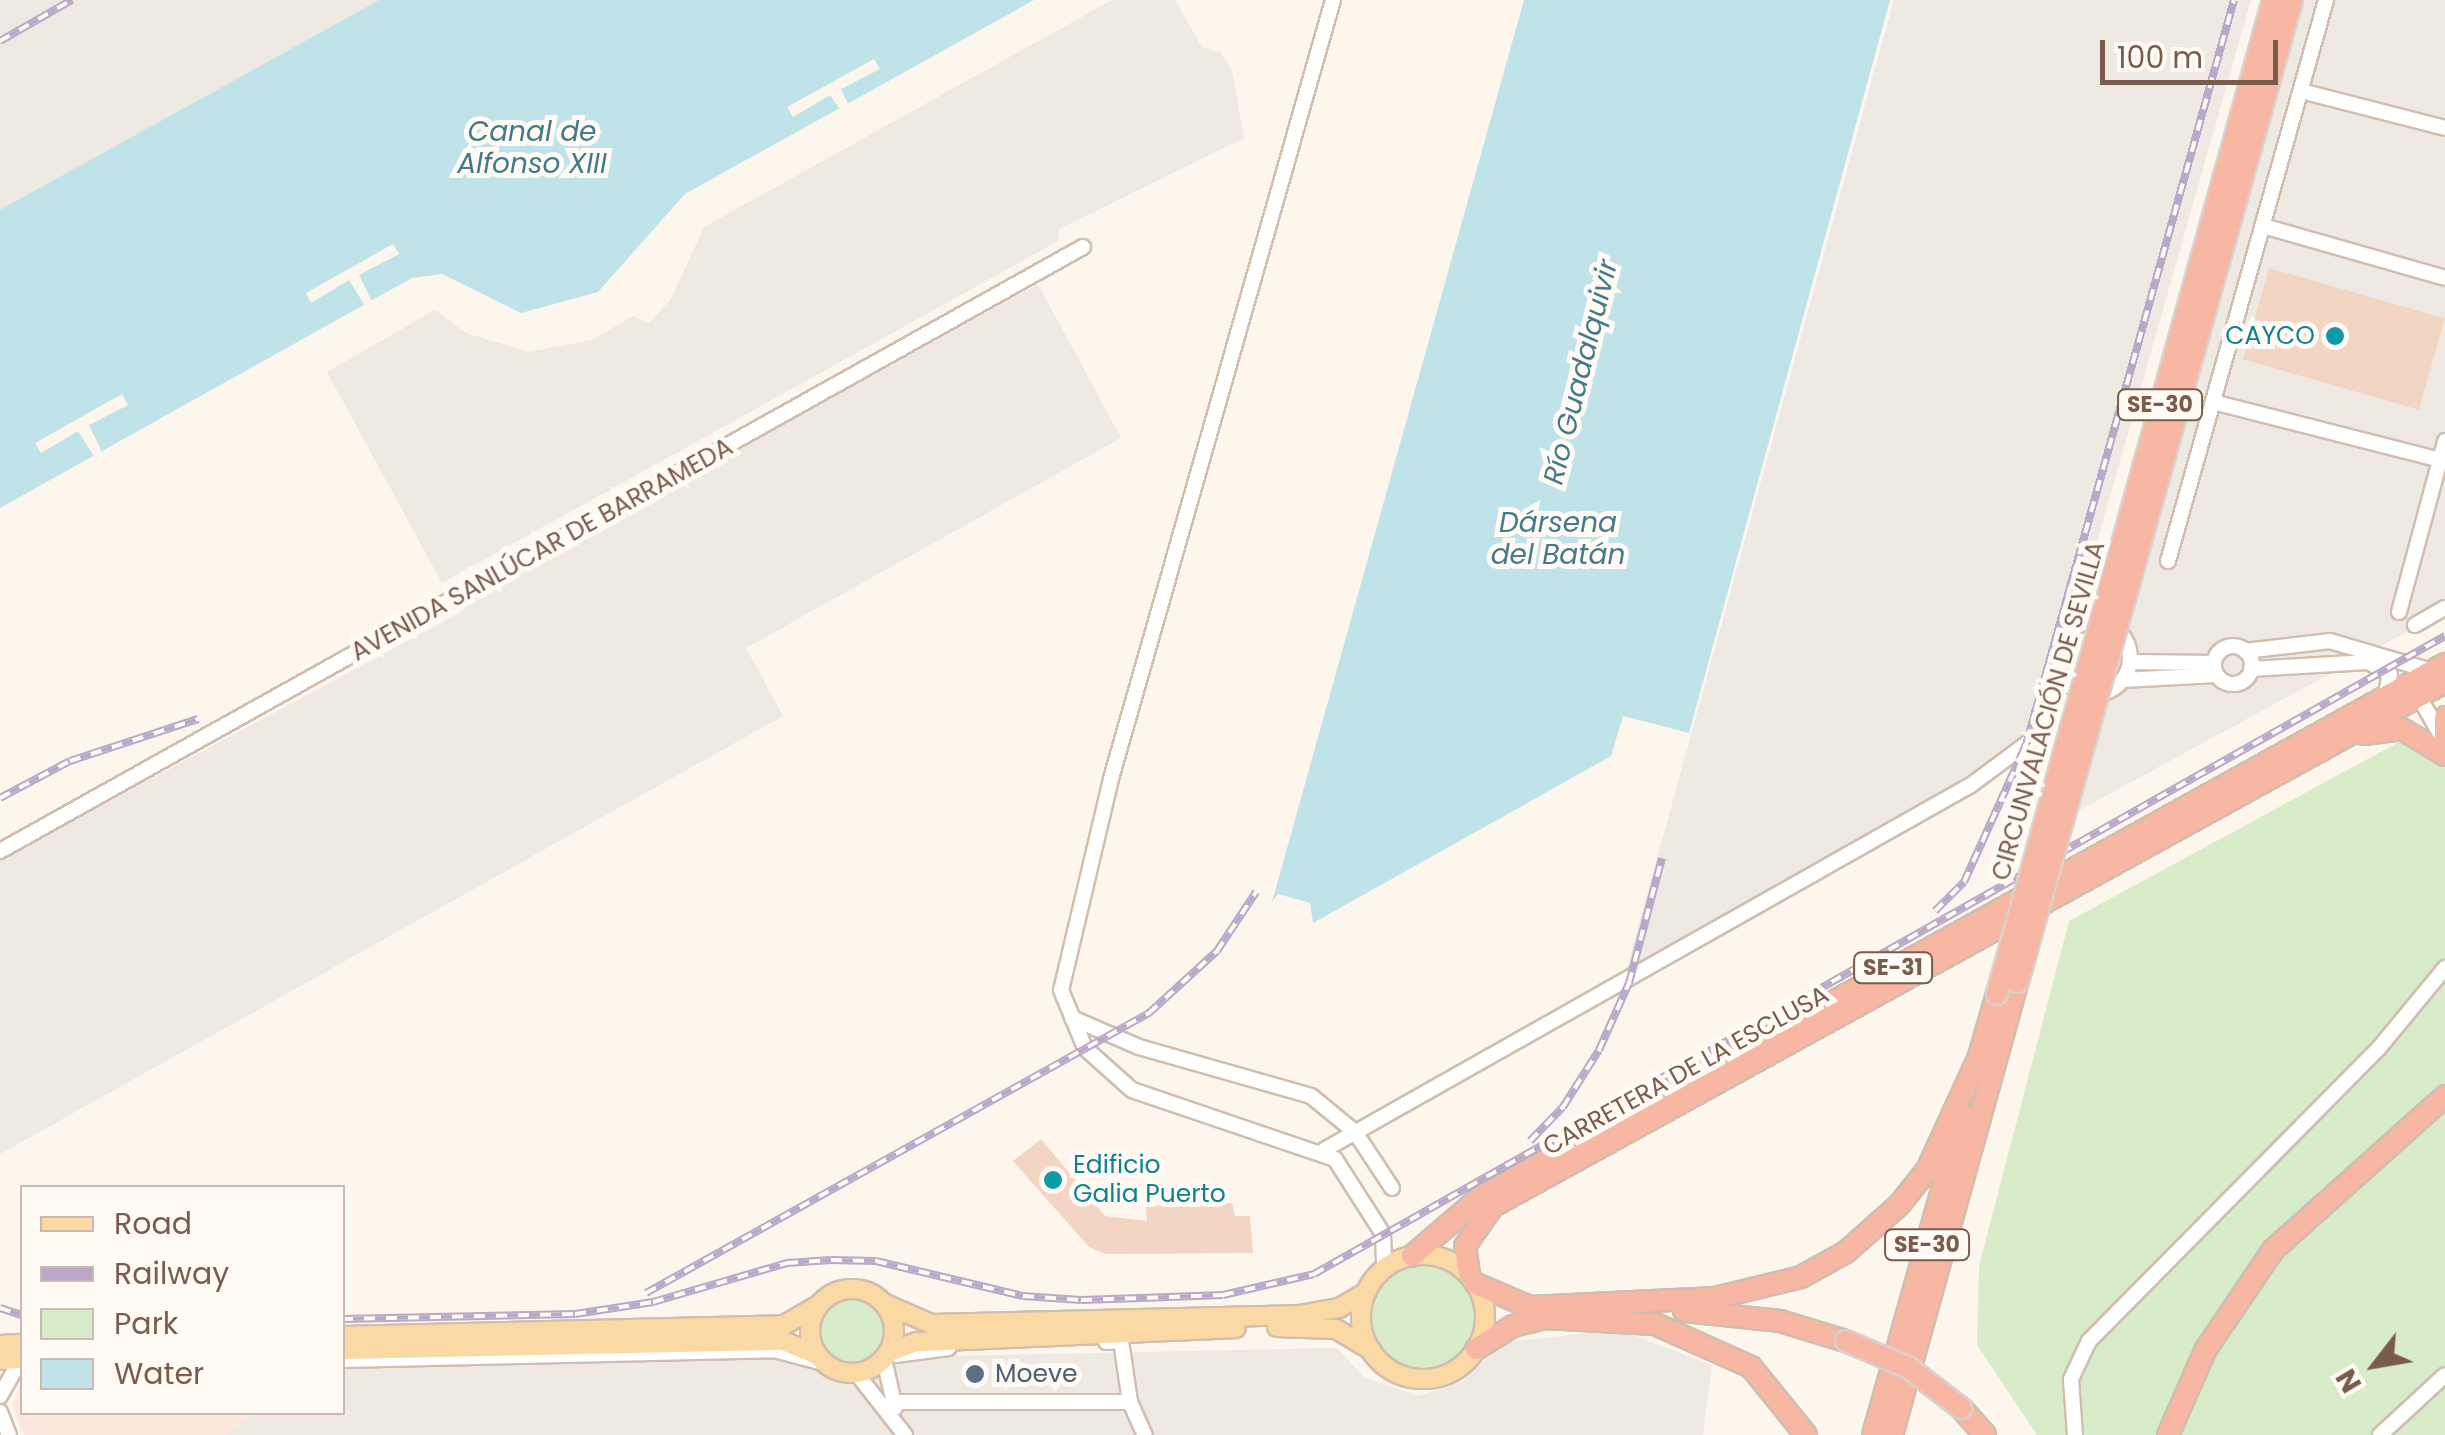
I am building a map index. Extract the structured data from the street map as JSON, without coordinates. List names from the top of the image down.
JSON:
{
  "streets": {
    "highway": [
      "SE-30",
      "CIRCUNVALACIÓN DE SEVILLA",
      "SE-31",
      "CARRETERA DE LA ESCLUSA"
    ],
    "street": ["AVENIDA SANLÚCAR DE BARRAMEDA"]
  },
  "crossings": [
    ["SE-31", "CARRETERA DE LA ESCLUSA"]
  ],
  "water": ["Canal de Alfonso XIII", "Río Guadalquivir", "Dársena del Batán"],
  "places": ["CAYCO", "Edificio Galia Puerto", "Moeve"],
  "legend": [
    "Road",
    "Railway",
    "Park",
    "Water"
  ],
  "scale_bar": "100 m",
  "north": "bottom left"
}
